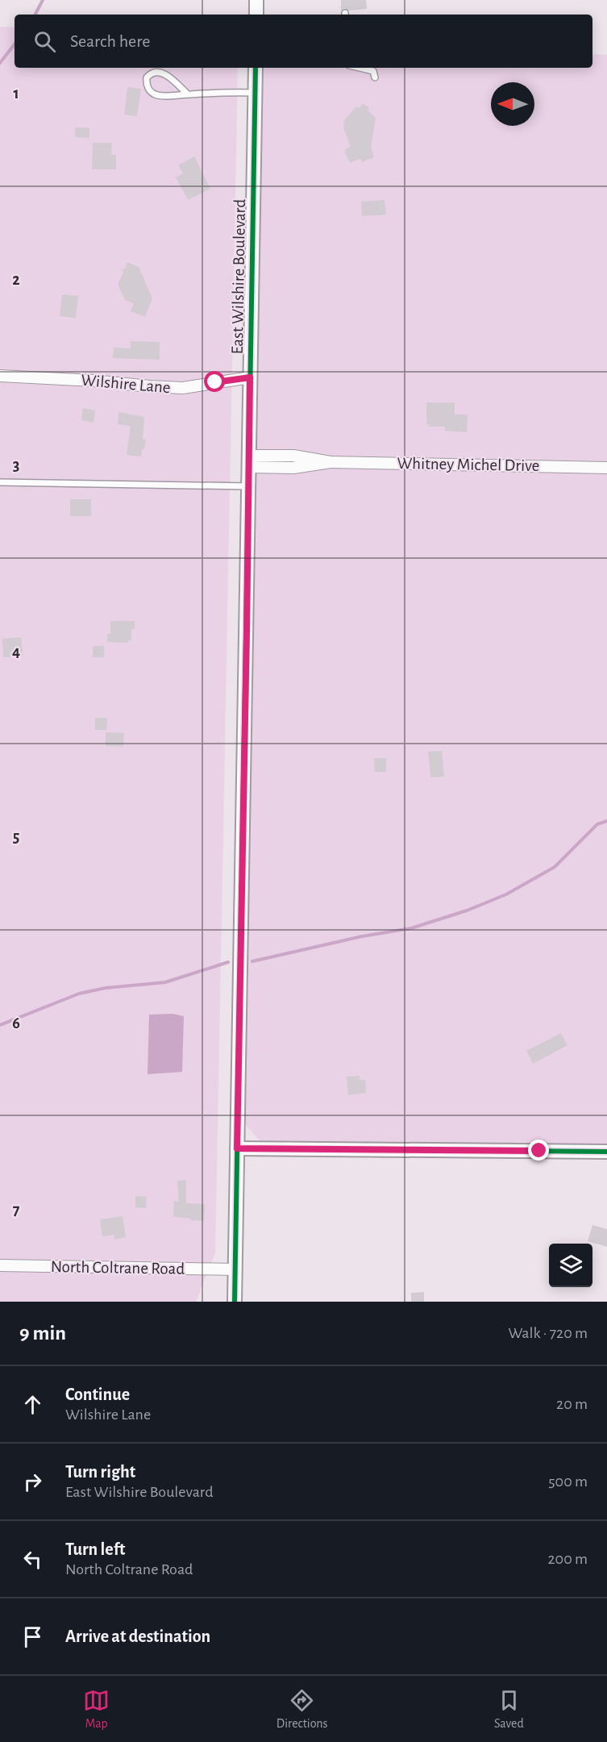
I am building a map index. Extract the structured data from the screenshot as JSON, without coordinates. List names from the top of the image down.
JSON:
{
  "streets": {
    "street": [
      "East Wilshire Boulevard",
      "Wilshire Lane",
      "Whitney Michel Drive",
      "North Coltrane Road"
    ]
  },
  "crossings": [
    ["East Wilshire Boulevard", "Wilshire Lane"],
    ["East Wilshire Boulevard", "Whitney Michel Drive"],
    ["East Wilshire Boulevard", "North Coltrane Road"]
  ],
  "north": "left",
  "page": {
    "search": "Search here",
    "heading": ["9 min", "Walk · 720 m"],
    "list": [
      ["Continue", "Wilshire Lane", "20 m"],
      ["Turn right", "East Wilshire Boulevard", "500 m"],
      ["Turn left", "North Coltrane Road", "200 m"],
      "Arrive at destination"
    ],
    "nav": ["Map", "Directions", "Saved"]
  },
  "grid": {
    "rows": [
      "1",
      "2",
      "3",
      "4",
      "5",
      "6",
      "7"
    ]
  }
}
